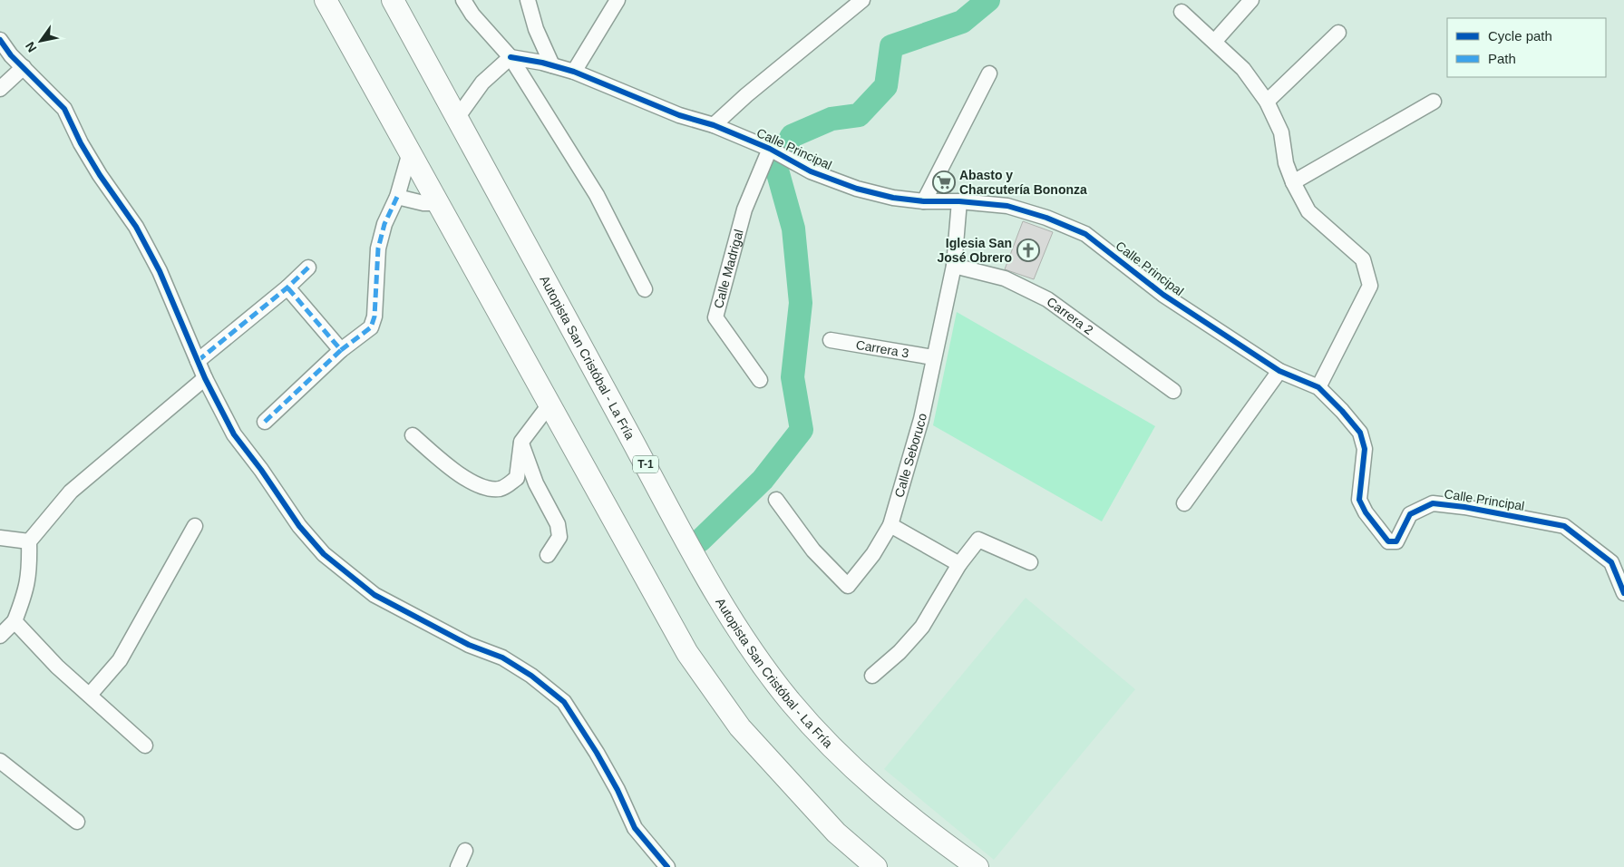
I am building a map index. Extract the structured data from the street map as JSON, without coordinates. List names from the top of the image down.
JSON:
{
  "streets": {
    "highway": ["Autopista San Cristóbal - La Fría", "T-1"],
    "street": [
      "Calle Principal",
      "Calle Madrigal",
      "Carrera 2",
      "Carrera 3",
      "Calle Seboruco"
    ]
  },
  "crossings": [
    ["Calle Principal", "Calle Madrigal"],
    ["Calle Principal", "Calle Seboruco"],
    ["Carrera 2", "Calle Seboruco"],
    ["Carrera 3", "Calle Seboruco"]
  ],
  "places": {
    "supermarket": ["Abasto y Charcutería Bononza"],
    "church": ["Iglesia San José Obrero"]
  },
  "legend": ["Cycle path", "Path"],
  "north": "bottom left"
}
